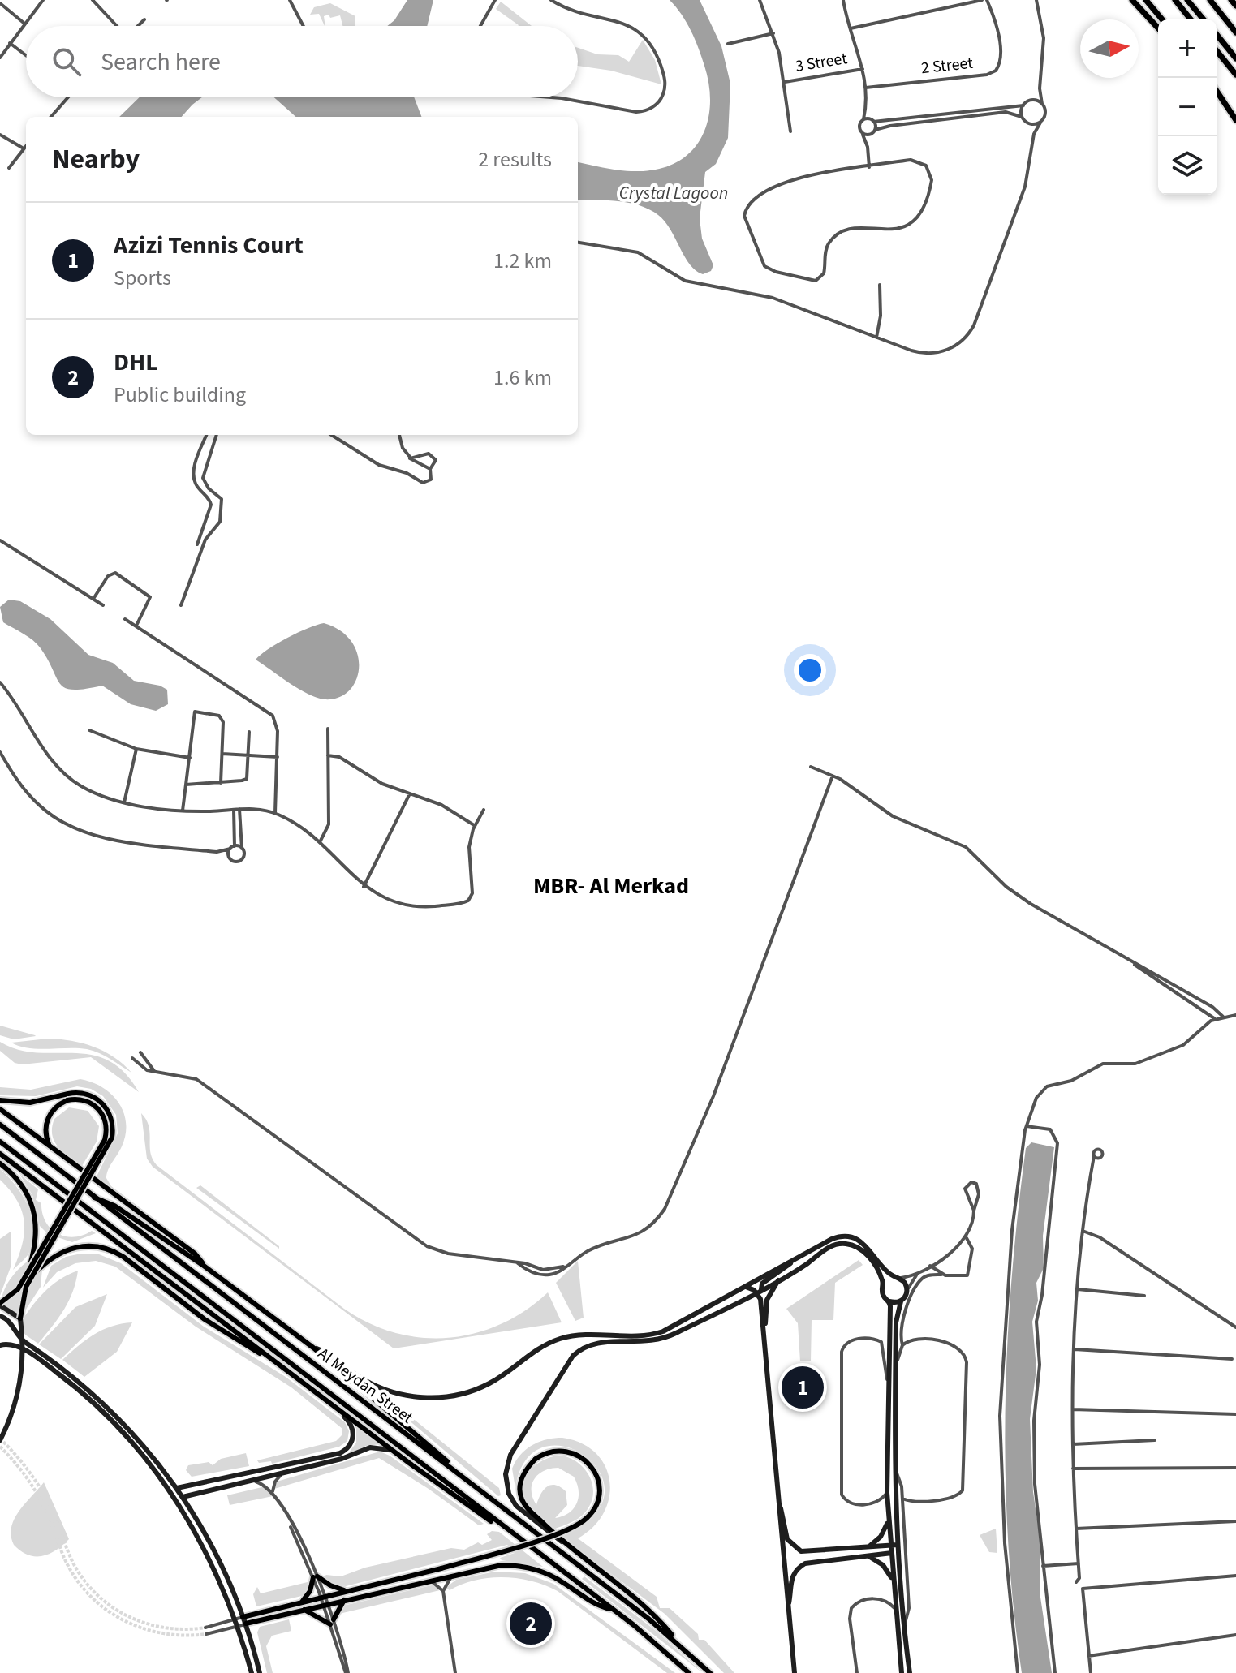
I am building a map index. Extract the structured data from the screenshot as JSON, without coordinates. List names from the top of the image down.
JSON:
{
  "streets": {
    "main road": ["Al Meydan Street"],
    "street": ["3 Street", "2 Street"]
  },
  "crossings": [
    ["3 Street", "2 Street"]
  ],
  "districts": ["MBR- Al Merkad"],
  "water": ["Crystal Lagoon"],
  "north": "right",
  "page": {
    "map_buttons": ["+", "−"],
    "search": "Search here",
    "heading": ["Nearby", "2 results"],
    "list": [
      {
        "mark": "1",
        "name": "Azizi Tennis Court",
        "note": "Sports",
        "value": "1.2 km"
      },
      {
        "mark": "2",
        "name": "DHL",
        "note": "Public building",
        "value": "1.6 km"
      }
    ],
    "pins": ["1", "2"]
  }
}
